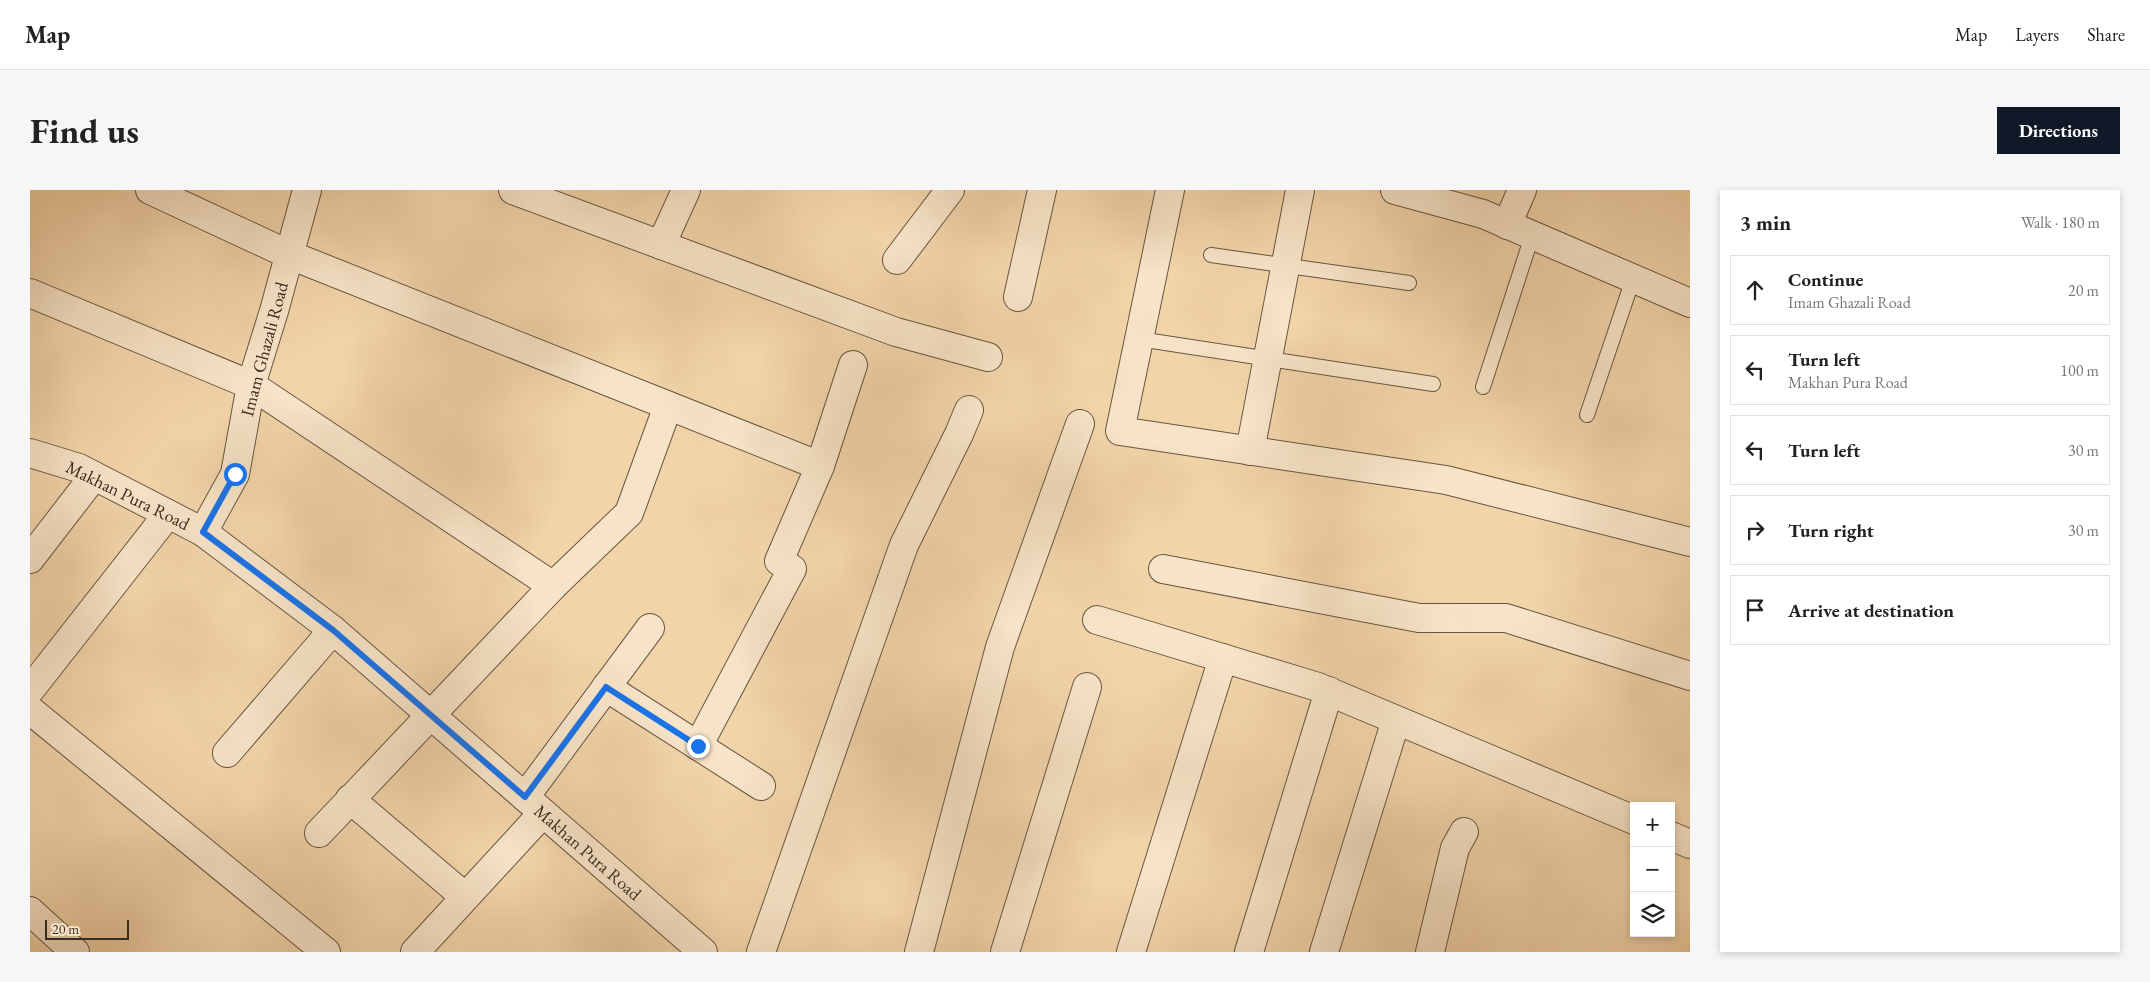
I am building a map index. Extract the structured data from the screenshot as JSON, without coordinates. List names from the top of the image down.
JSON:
{
  "streets": {
    "street": ["Imam Ghazali Road", "Makhan Pura Road"]
  },
  "crossings": [
    ["Imam Ghazali Road", "Makhan Pura Road"]
  ],
  "scale_bar": "20 m",
  "page": {
    "header": "Map",
    "nav": ["Map", "Layers", "Share"],
    "buttons": "Directions",
    "title": "Find us",
    "heading": ["3 min", "Walk · 180 m"],
    "list": [
      ["Continue", "Imam Ghazali Road", "20 m"],
      ["Turn left", "Makhan Pura Road", "100 m"],
      ["Turn left", "30 m"],
      ["Turn right", "30 m"],
      "Arrive at destination"
    ],
    "map_buttons": ["+", "−"],
    "scale": "20 m"
  }
}
